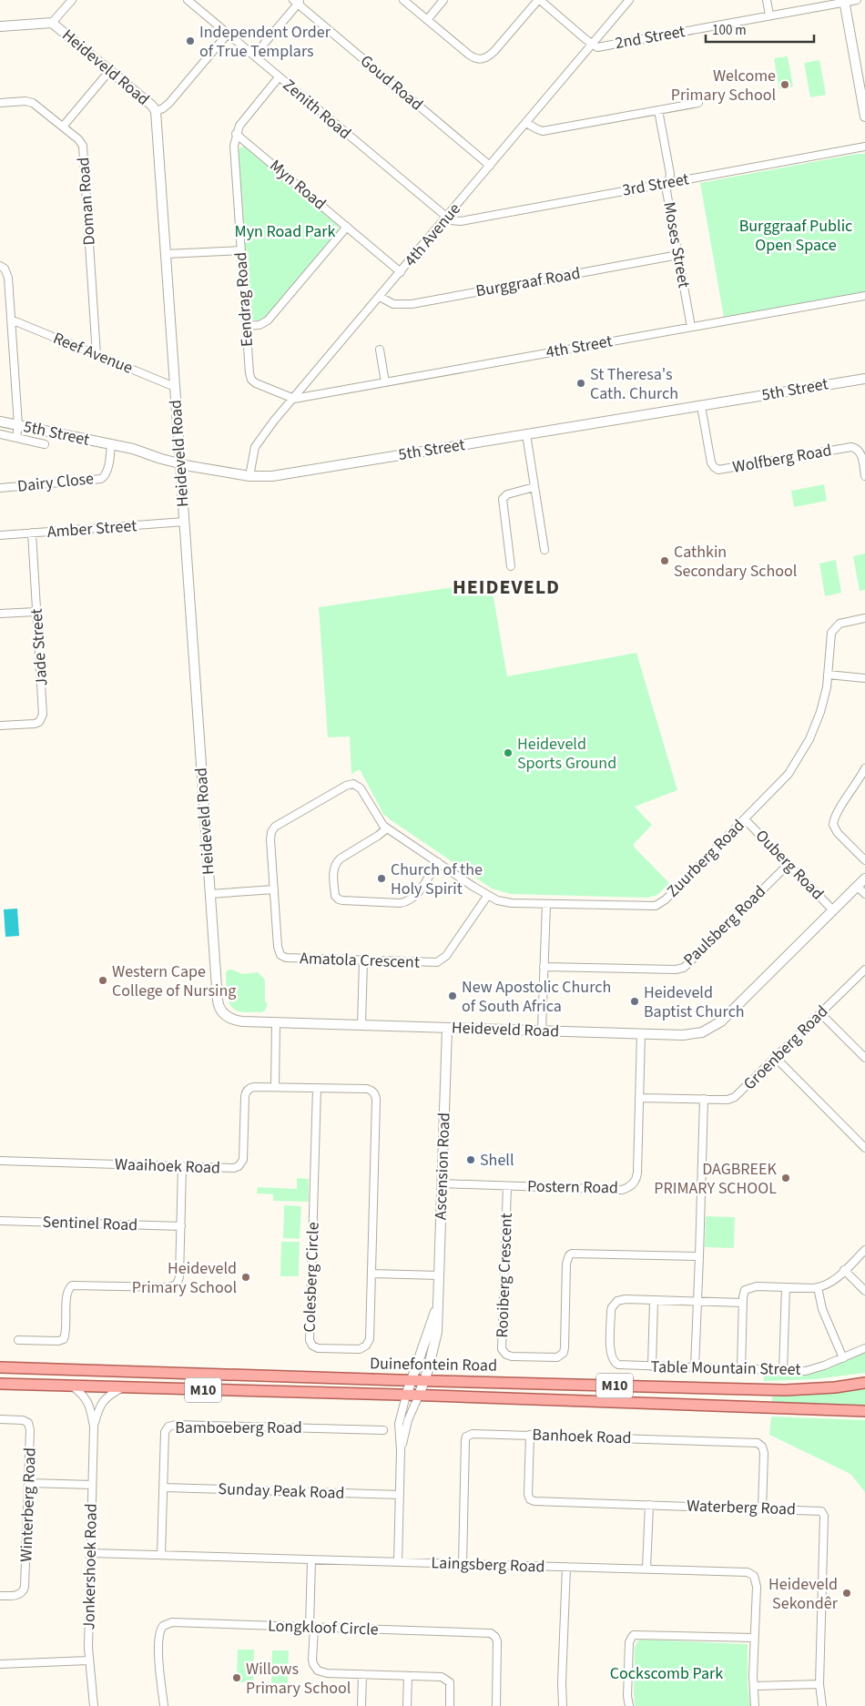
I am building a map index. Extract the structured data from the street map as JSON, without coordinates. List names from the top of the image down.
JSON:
{
  "streets": {
    "main road": ["Duinefontein Road", "M10"],
    "street": [
      "2nd Street",
      "Heideveld Road",
      "Goud Road",
      "Zenith Road",
      "Myn Road",
      "3rd Street",
      "Doman Road",
      "4th Avenue",
      "Moses Street",
      "Burggraaf Road",
      "Eendrag Road",
      "4th Street",
      "Reef Avenue",
      "5th Street",
      "Wolfberg Road",
      "Dairy Close",
      "Amber Street",
      "Jade Street",
      "Zuurberg Road",
      "Ouberg Road",
      "Paulsberg Road",
      "Amatola Crescent",
      "Groenberg Road",
      "Waaihoek Road",
      "Ascension Road",
      "Postern Road",
      "Sentinel Road",
      "Rooiberg Crescent",
      "Colesberg Circle",
      "Table Mountain Street",
      "Bamboeberg Road",
      "Banhoek Road",
      "Sunday Peak Road",
      "Winterberg Road",
      "Waterberg Road",
      "Laingsberg Road",
      "Jonkershoek Road",
      "Longkloof Circle"
    ]
  },
  "crossings": [
    ["2nd Street", "4th Avenue"],
    ["Heideveld Road", "Reef Avenue"],
    ["Heideveld Road", "5th Street"],
    ["Heideveld Road", "Amber Street"],
    ["Heideveld Road", "Ouberg Road"],
    ["Heideveld Road", "Ascension Road"],
    ["Heideveld Road", "Postern Road"],
    ["Goud Road", "4th Avenue"],
    ["Zenith Road", "3rd Street"],
    ["Zenith Road", "4th Avenue"],
    ["Myn Road", "4th Avenue"],
    ["Myn Road", "Eendrag Road"],
    ["3rd Street", "4th Avenue"],
    ["3rd Street", "Moses Street"],
    ["Doman Road", "Reef Avenue"],
    ["4th Avenue", "Burggraaf Road"],
    ["4th Avenue", "Eendrag Road"],
    ["4th Avenue", "4th Street"],
    ["4th Avenue", "5th Street"],
    ["Moses Street", "Burggraaf Road"],
    ["Moses Street", "4th Street"],
    ["Eendrag Road", "4th Street"],
    ["5th Street", "Wolfberg Road"],
    ["5th Street", "Dairy Close"],
    ["Amber Street", "Jade Street"],
    ["Zuurberg Road", "Ouberg Road"],
    ["Zuurberg Road", "Amatola Crescent"],
    ["Ouberg Road", "Paulsberg Road"],
    ["Groenberg Road", "Postern Road"],
    ["Waaihoek Road", "Colesberg Circle"],
    ["Ascension Road", "Postern Road"],
    ["Ascension Road", "Duinefontein Road"],
    ["Postern Road", "Rooiberg Crescent"],
    ["Duinefontein Road", "Jonkershoek Road"],
    ["Bamboeberg Road", "Sunday Peak Road"],
    ["Bamboeberg Road", "Laingsberg Road"],
    ["Banhoek Road", "Waterberg Road"],
    ["Banhoek Road", "Laingsberg Road"],
    ["Laingsberg Road", "Jonkershoek Road"]
  ],
  "districts": ["HEIDEVELD"],
  "parks": ["Burggraaf Public Open Space", "Myn Road Park", "Cockscomb Park"],
  "places": [
    "Independent Order of True Templars",
    "Welcome Primary School",
    "St Theresa's Cath. Church",
    "Cathkin Secondary School",
    "Heideveld Sports Ground",
    "Church of the Holy Spirit",
    "Western Cape College of Nursing",
    "New Apostolic Church of South Africa",
    "Heideveld Baptist Church",
    "Shell",
    "DAGBREEK PRIMARY SCHOOL",
    "Heideveld Primary School",
    "Heideveld Sekondêr",
    "Willows Primary School"
  ],
  "scale_bar": "100 m"
}
